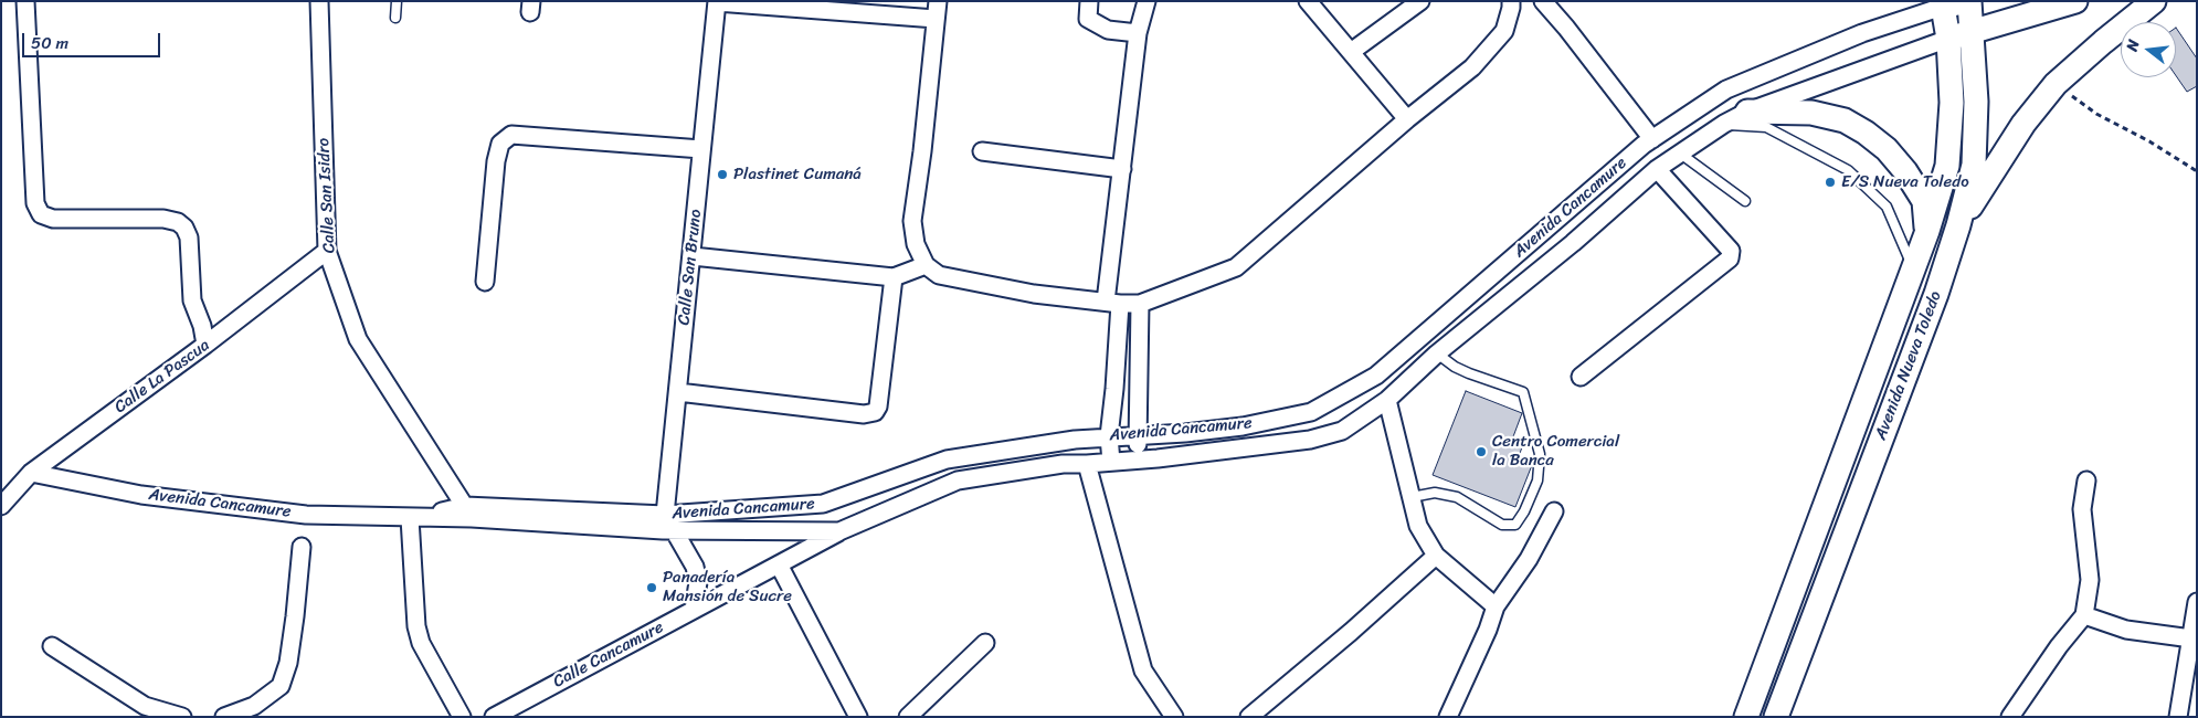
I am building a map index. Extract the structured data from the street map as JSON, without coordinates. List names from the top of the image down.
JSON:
{
  "streets": {
    "main road": ["Avenida Cancamure", "Avenida Nueva Toledo"],
    "street": [
      "Calle San Isidro",
      "Calle San Bruno",
      "Calle La Pascua",
      "Calle Cancamure"
    ]
  },
  "crossings": [
    ["Calle San Isidro", "Avenida Cancamure"],
    ["Calle San Isidro", "Calle La Pascua"],
    ["Avenida Cancamure", "Calle San Bruno"],
    ["Avenida Cancamure", "Avenida Nueva Toledo"],
    ["Avenida Cancamure", "Calle La Pascua"],
    ["Avenida Cancamure", "Calle Cancamure"]
  ],
  "places": [
    "Plastinet Cumaná",
    "E/S Nueva Toledo",
    "Centro Comercial la Banca",
    "Panadería Mansión de Sucre"
  ],
  "scale_bar": "50 m",
  "north": "left"
}
